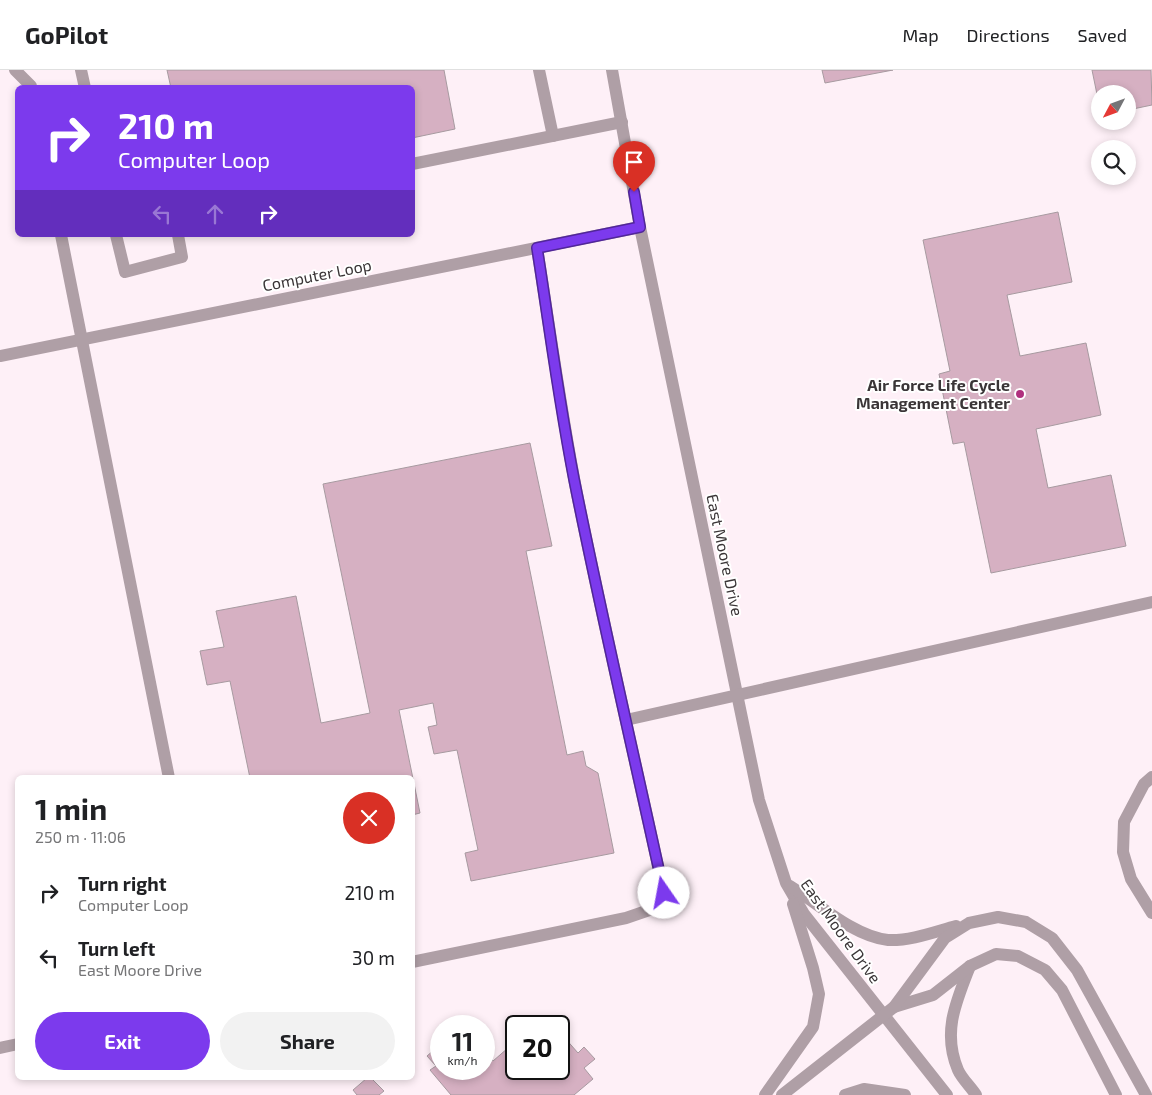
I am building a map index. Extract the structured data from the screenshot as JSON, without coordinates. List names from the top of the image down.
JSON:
{
  "streets": {
    "street": ["Computer Loop", "East Moore Drive"]
  },
  "crossings": [
    ["Computer Loop", "East Moore Drive"]
  ],
  "places": ["Air Force Life Cycle Management Center"],
  "north": "bottom left",
  "page": {
    "header": "GoPilot",
    "nav": ["Map", "Directions", "Saved"],
    "turn": ["210 m", "Computer Loop"],
    "heading": ["1 min", "250 m · 11:06"],
    "list": [
      {
        "name": "Turn right",
        "note": "Computer Loop",
        "value": "210 m"
      },
      {
        "name": "Turn left",
        "note": "East Moore Drive",
        "value": "30 m"
      }
    ],
    "buttons": ["Exit", "Share"],
    "speed": "11 km/h",
    "limit": "20"
  }
}
